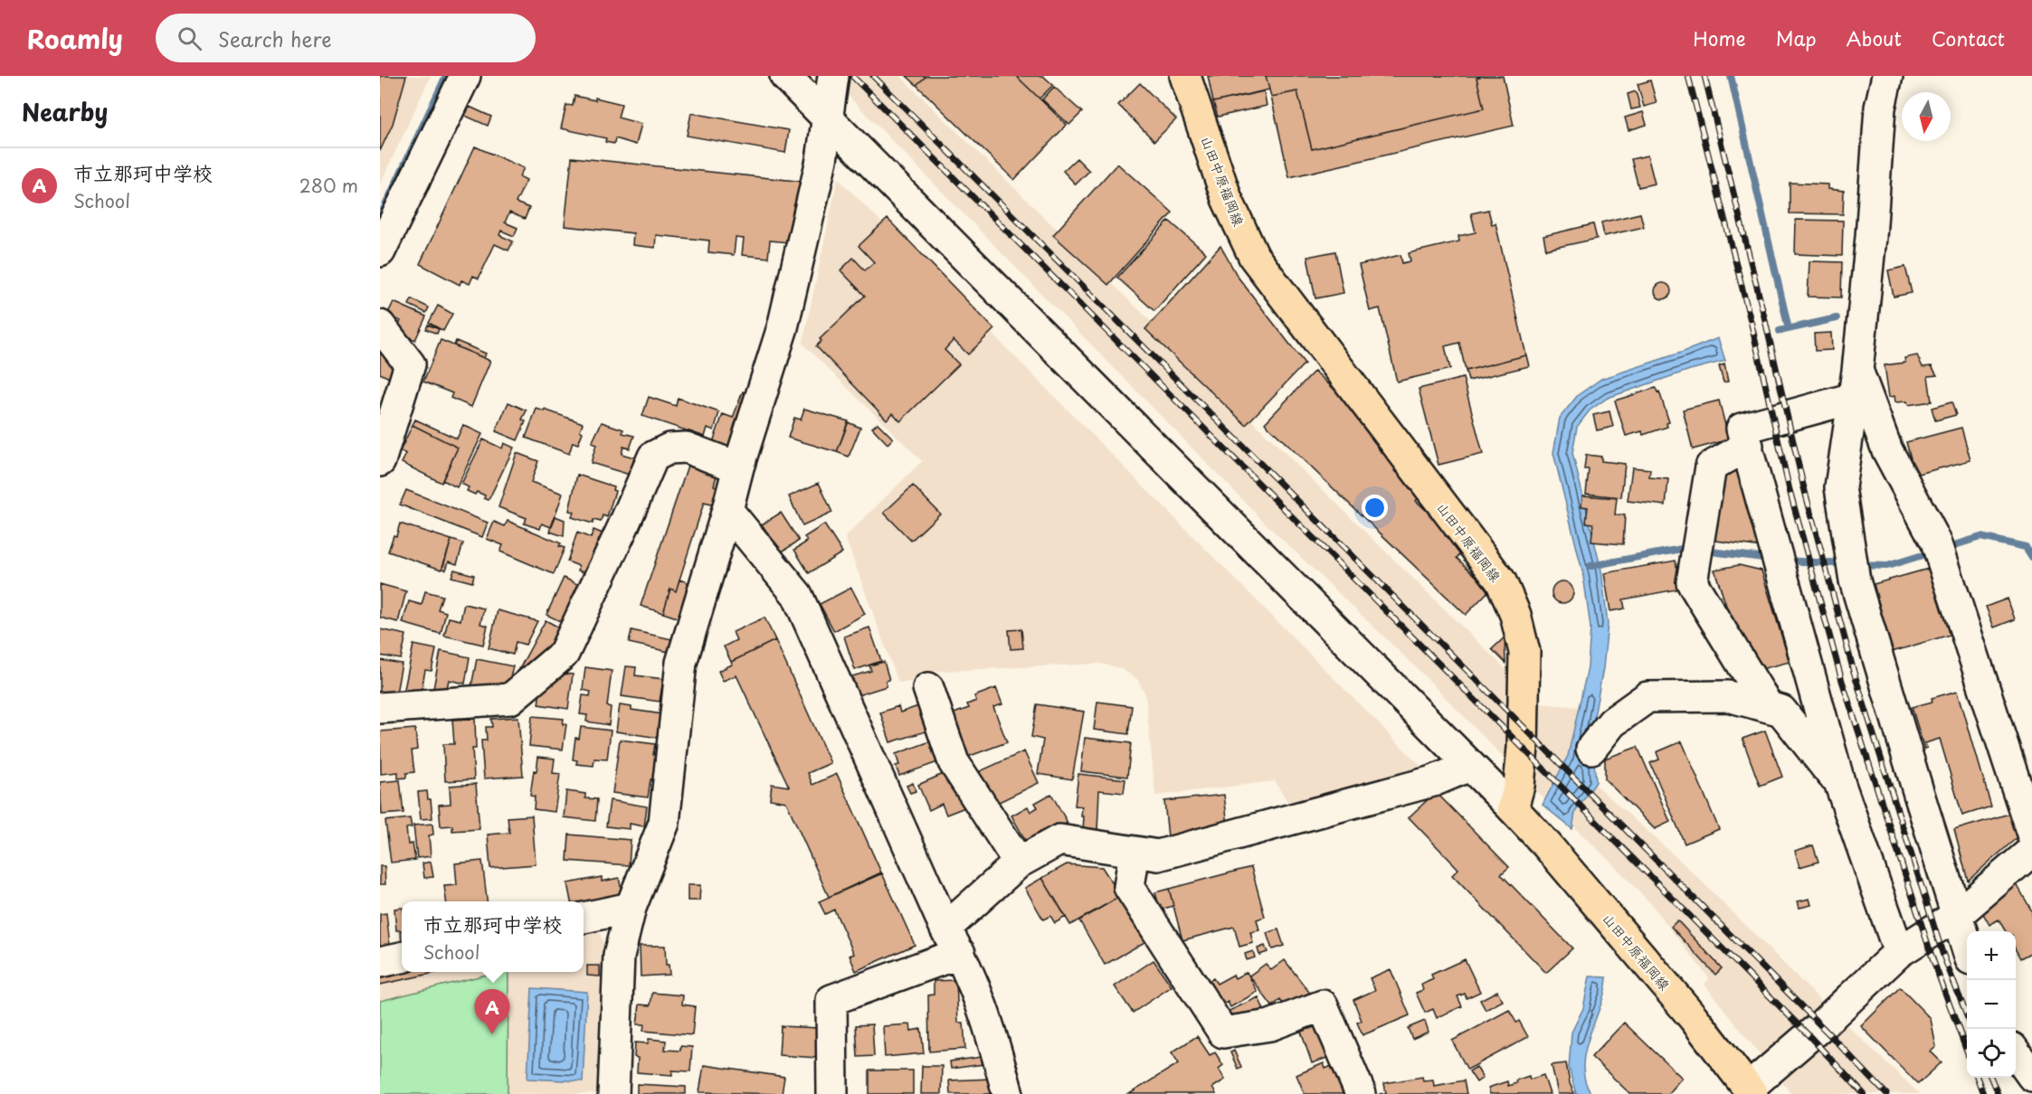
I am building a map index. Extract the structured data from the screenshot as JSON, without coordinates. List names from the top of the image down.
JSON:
{
  "streets": {
    "main road": ["山田中原福岡線"]
  },
  "north": "bottom",
  "page": {
    "header": "Roamly",
    "search": "Search here",
    "nav": [
      "Home",
      "Map",
      "About",
      "Contact"
    ],
    "heading": "Nearby",
    "list": [
      {
        "mark": "A",
        "name": "市立那珂中学校",
        "note": "School",
        "value": "280 m"
      }
    ],
    "popup": ["市立那珂中学校", "School"],
    "map_buttons": ["+", "−"],
    "pins": "A"
  }
}
